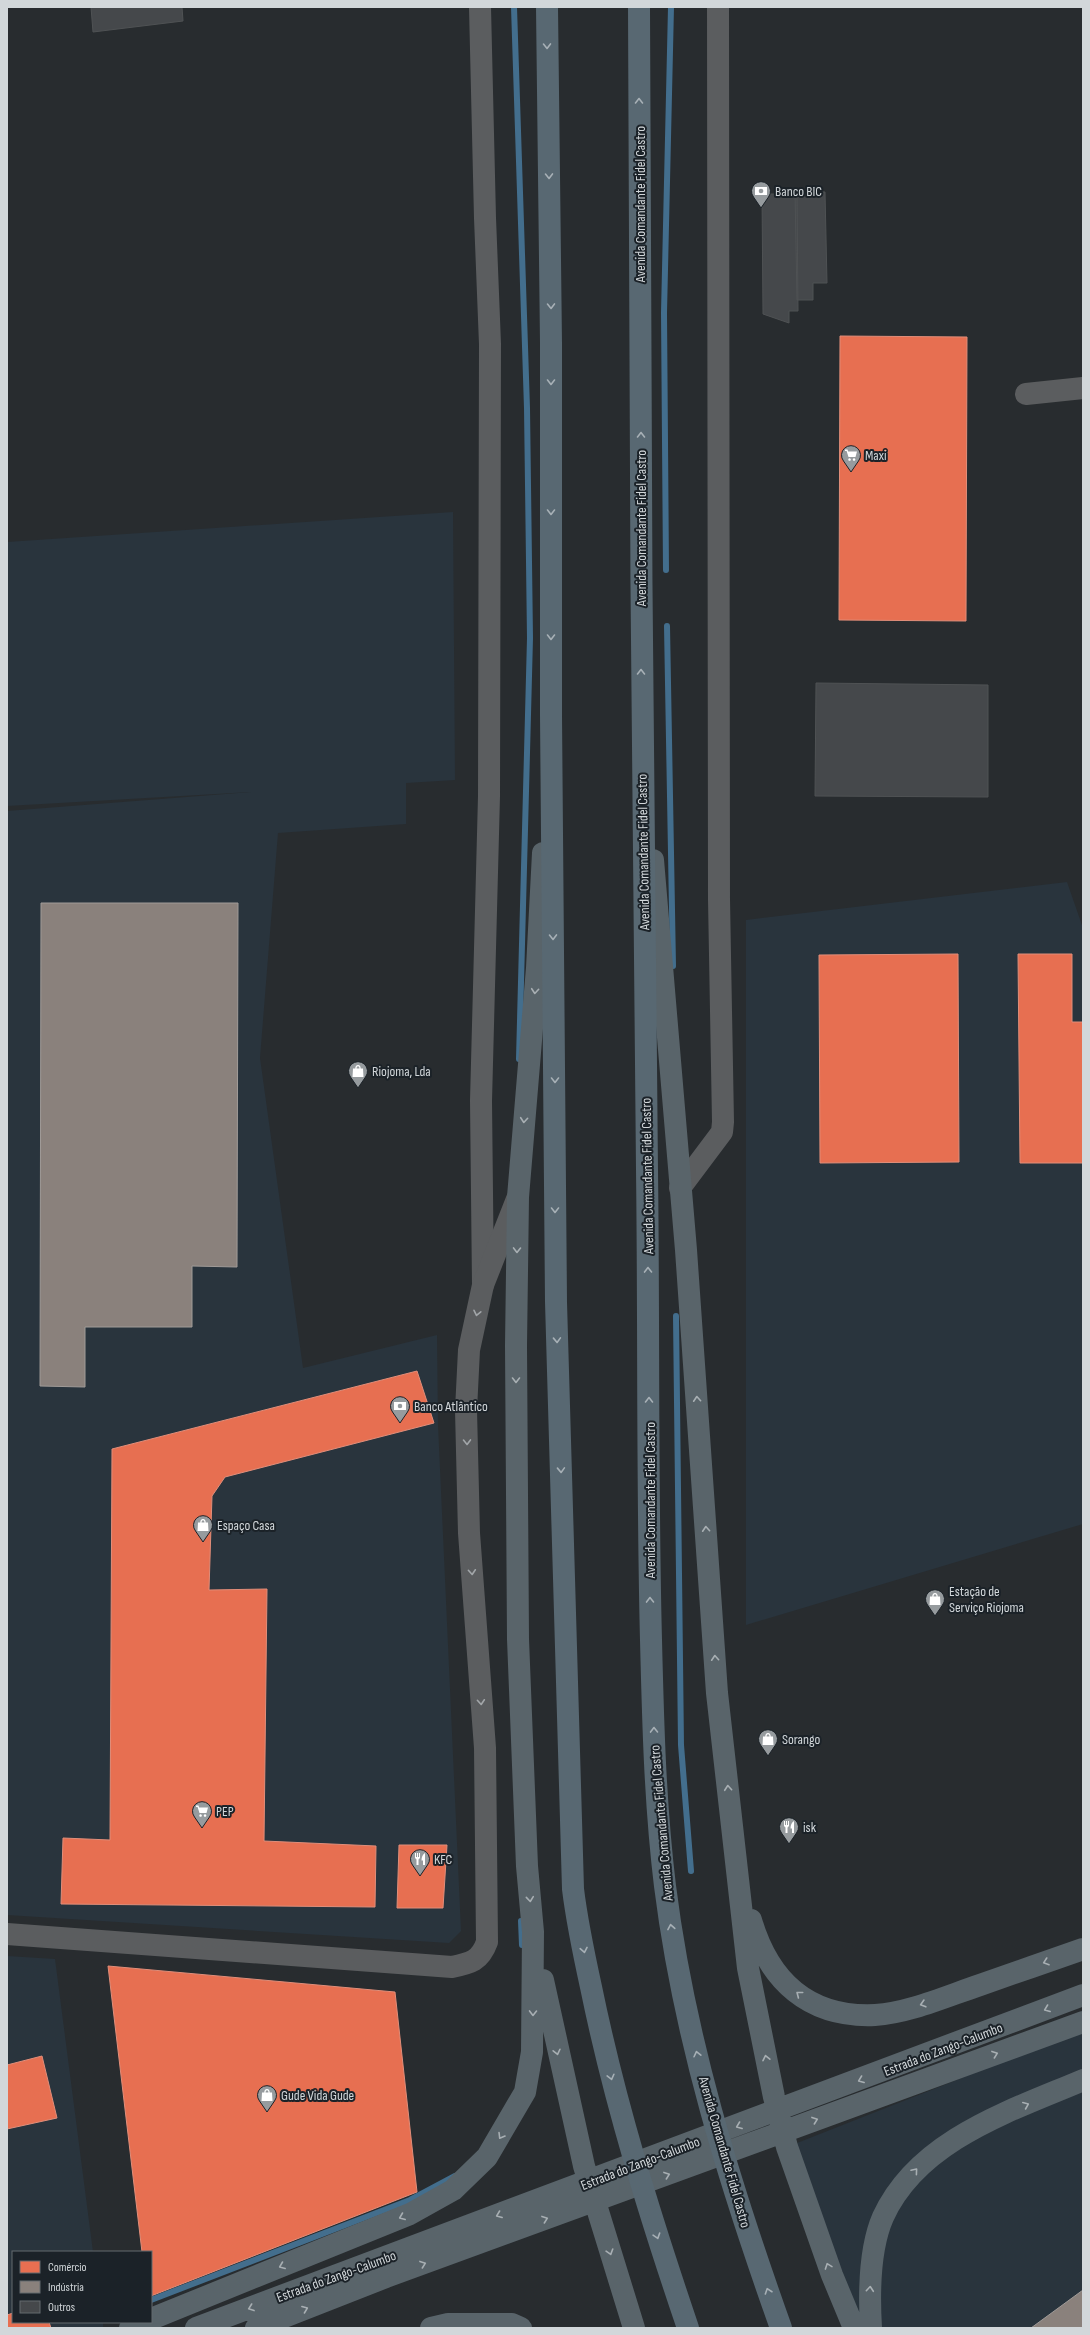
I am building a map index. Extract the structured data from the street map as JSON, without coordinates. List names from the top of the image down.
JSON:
{
  "streets": {
    "highway": ["Avenida Comandante Fidel Castro"],
    "main road": ["Estrada do Zango-Calumbo"]
  },
  "places": {
    "bank": ["Banco BIC", "Banco Atlântico"],
    "supermarket": ["Maxi", "PEP"],
    "shop": [
      "Riojoma, Lda",
      "Espaço Casa",
      "Estação de Serviço Riojoma",
      "Sorango",
      "Gude Vida Gude"
    ],
    "restaurant": ["isk", "KFC"]
  },
  "legend": ["Comércio", "Indústria", "Outros"]
}
